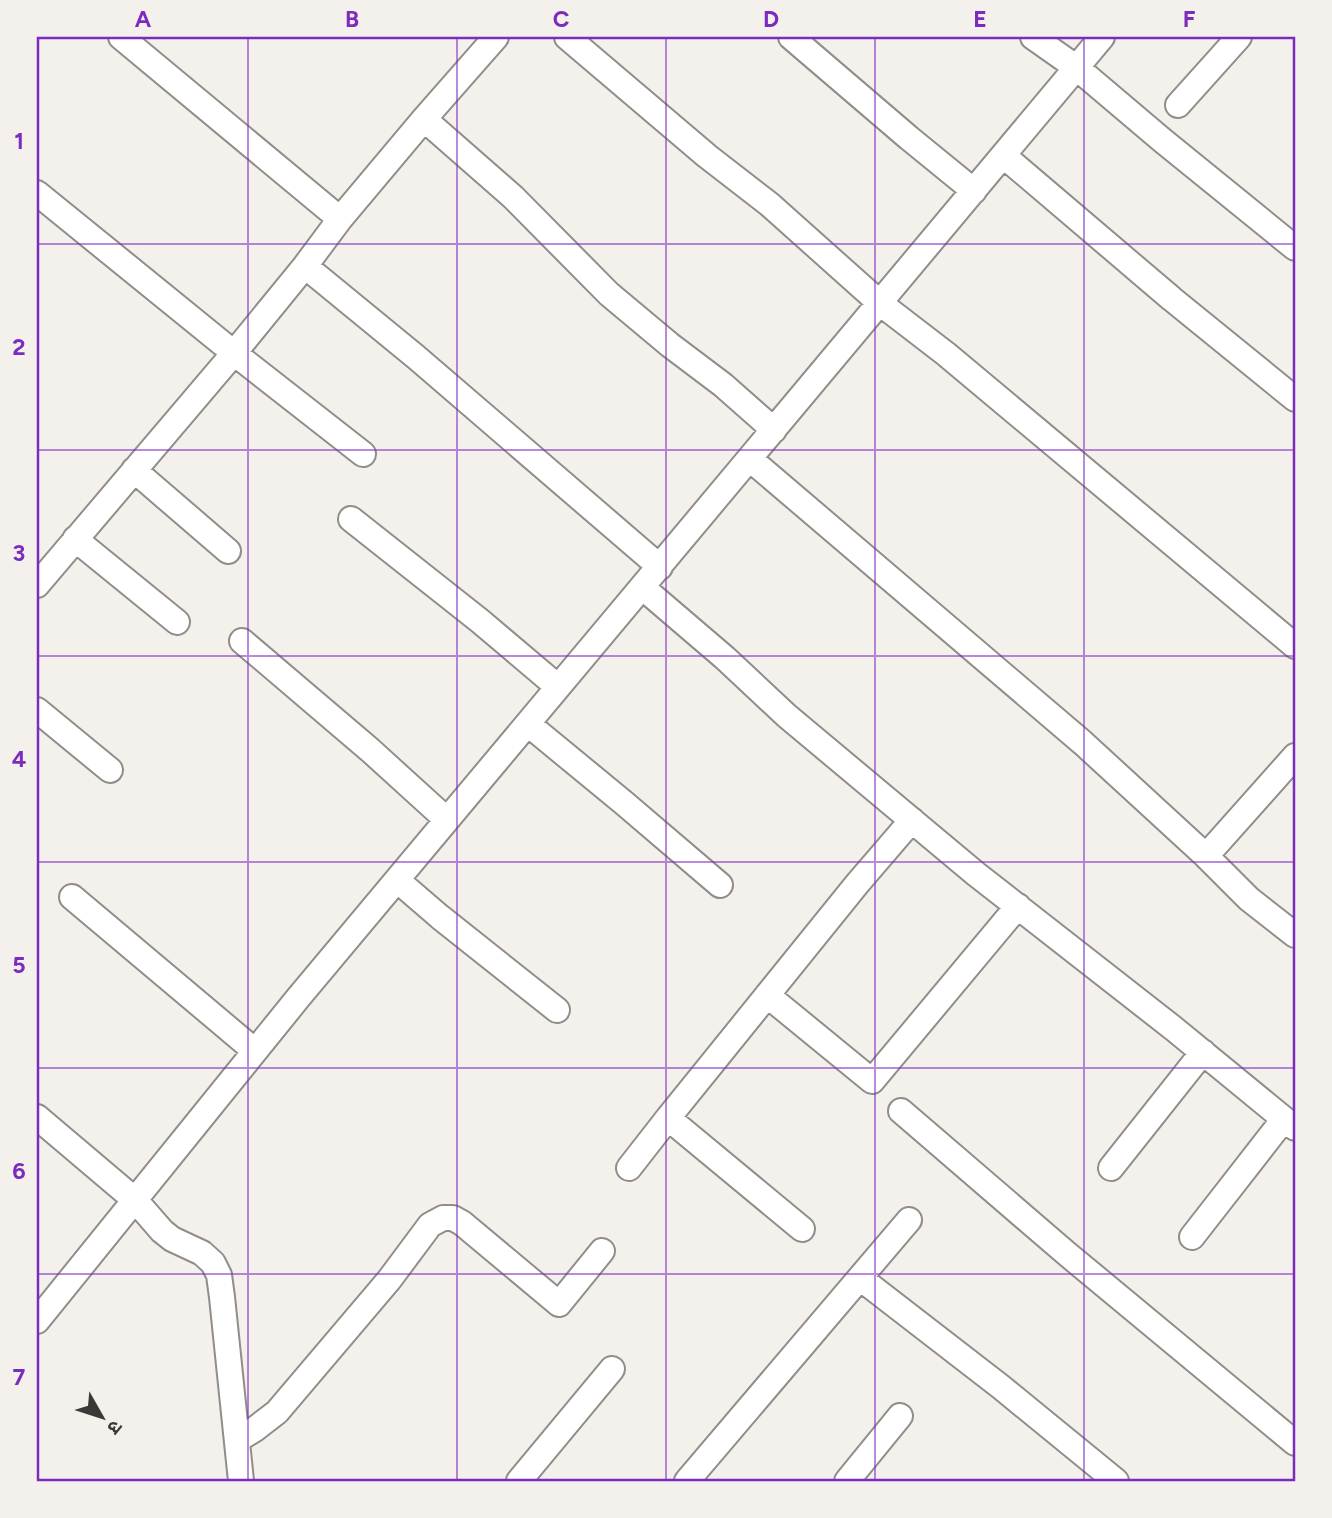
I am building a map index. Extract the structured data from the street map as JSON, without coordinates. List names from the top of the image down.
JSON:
{
  "north": "bottom right",
  "grid": {
    "columns": [
      "A",
      "B",
      "C",
      "D",
      "E",
      "F"
    ],
    "rows": [
      "1",
      "2",
      "3",
      "4",
      "5",
      "6",
      "7"
    ]
  }
}
